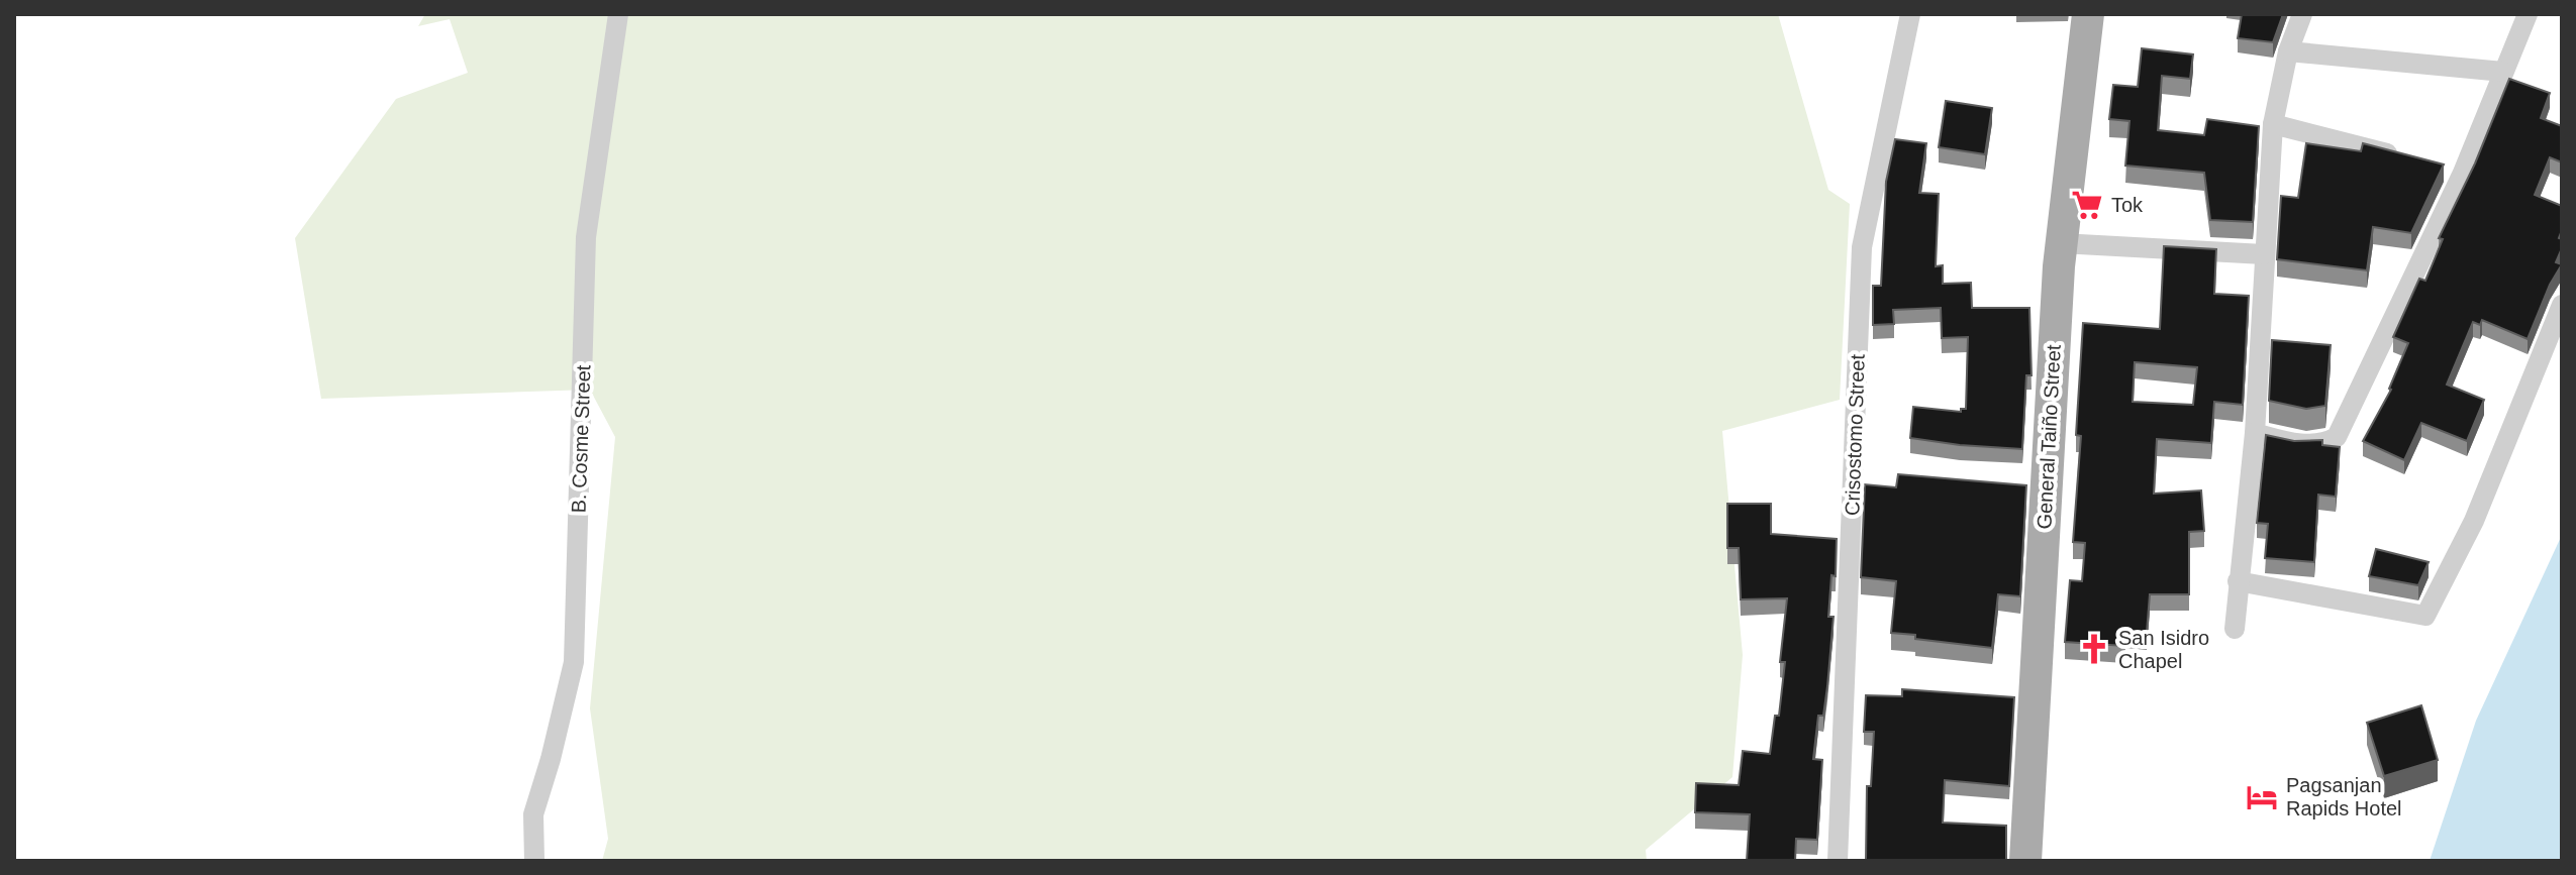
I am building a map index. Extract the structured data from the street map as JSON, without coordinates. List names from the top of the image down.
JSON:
{
  "streets": {
    "main road": ["General Taiño Street"],
    "street": ["Crisostomo Street", "B. Cosme Street"]
  },
  "places": {
    "supermarket": ["Tok"],
    "church": ["San Isidro Chapel"],
    "hotel": ["Pagsanjan Rapids Hotel"]
  }
}
